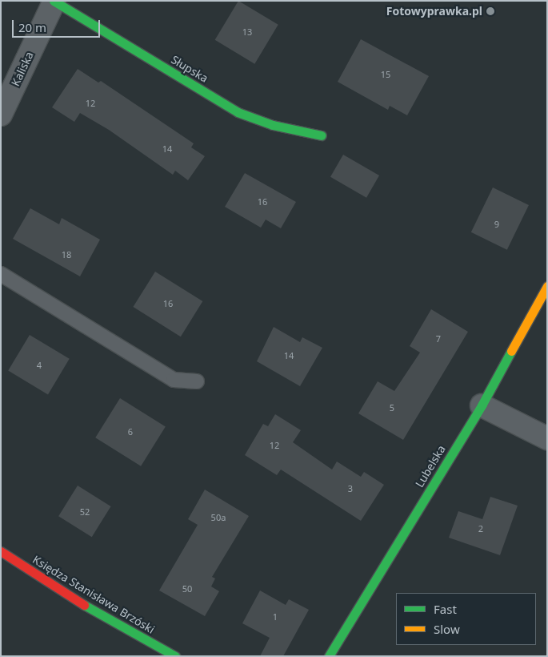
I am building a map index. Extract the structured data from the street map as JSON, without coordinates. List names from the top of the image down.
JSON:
{
  "streets": {
    "street": [
      "Kaliska",
      "Słupska",
      "Lubelska",
      "Księdza Stanisława Brzóski"
    ]
  },
  "crossings": [
    ["Kaliska", "Słupska"]
  ],
  "places": ["Fotowyprawka.pl"],
  "house_numbers": [
    "13",
    "15",
    "12",
    "14",
    "16",
    "9",
    "18",
    "16",
    "7",
    "14",
    "4",
    "5",
    "6",
    "12",
    "3",
    "52",
    "50a",
    "2",
    "50",
    "1"
  ],
  "legend": ["Fast", "Slow"],
  "scale_bar": "20 m"
}
